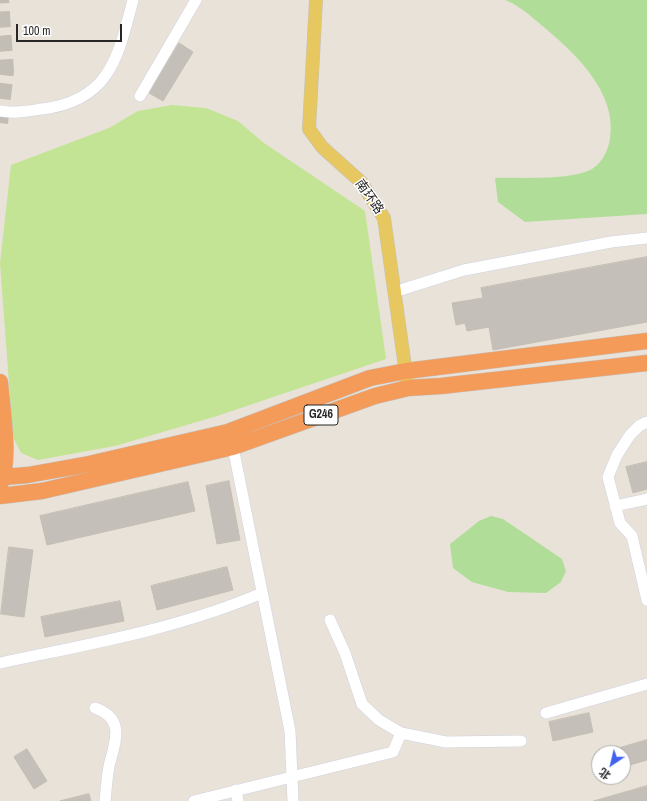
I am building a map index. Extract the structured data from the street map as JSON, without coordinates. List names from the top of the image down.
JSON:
{
  "streets": {
    "highway": ["G246"],
    "main road": ["南环路"]
  },
  "crossings": [
    ["南环路", "G246"]
  ],
  "scale_bar": "100 m",
  "north": "bottom left"
}
